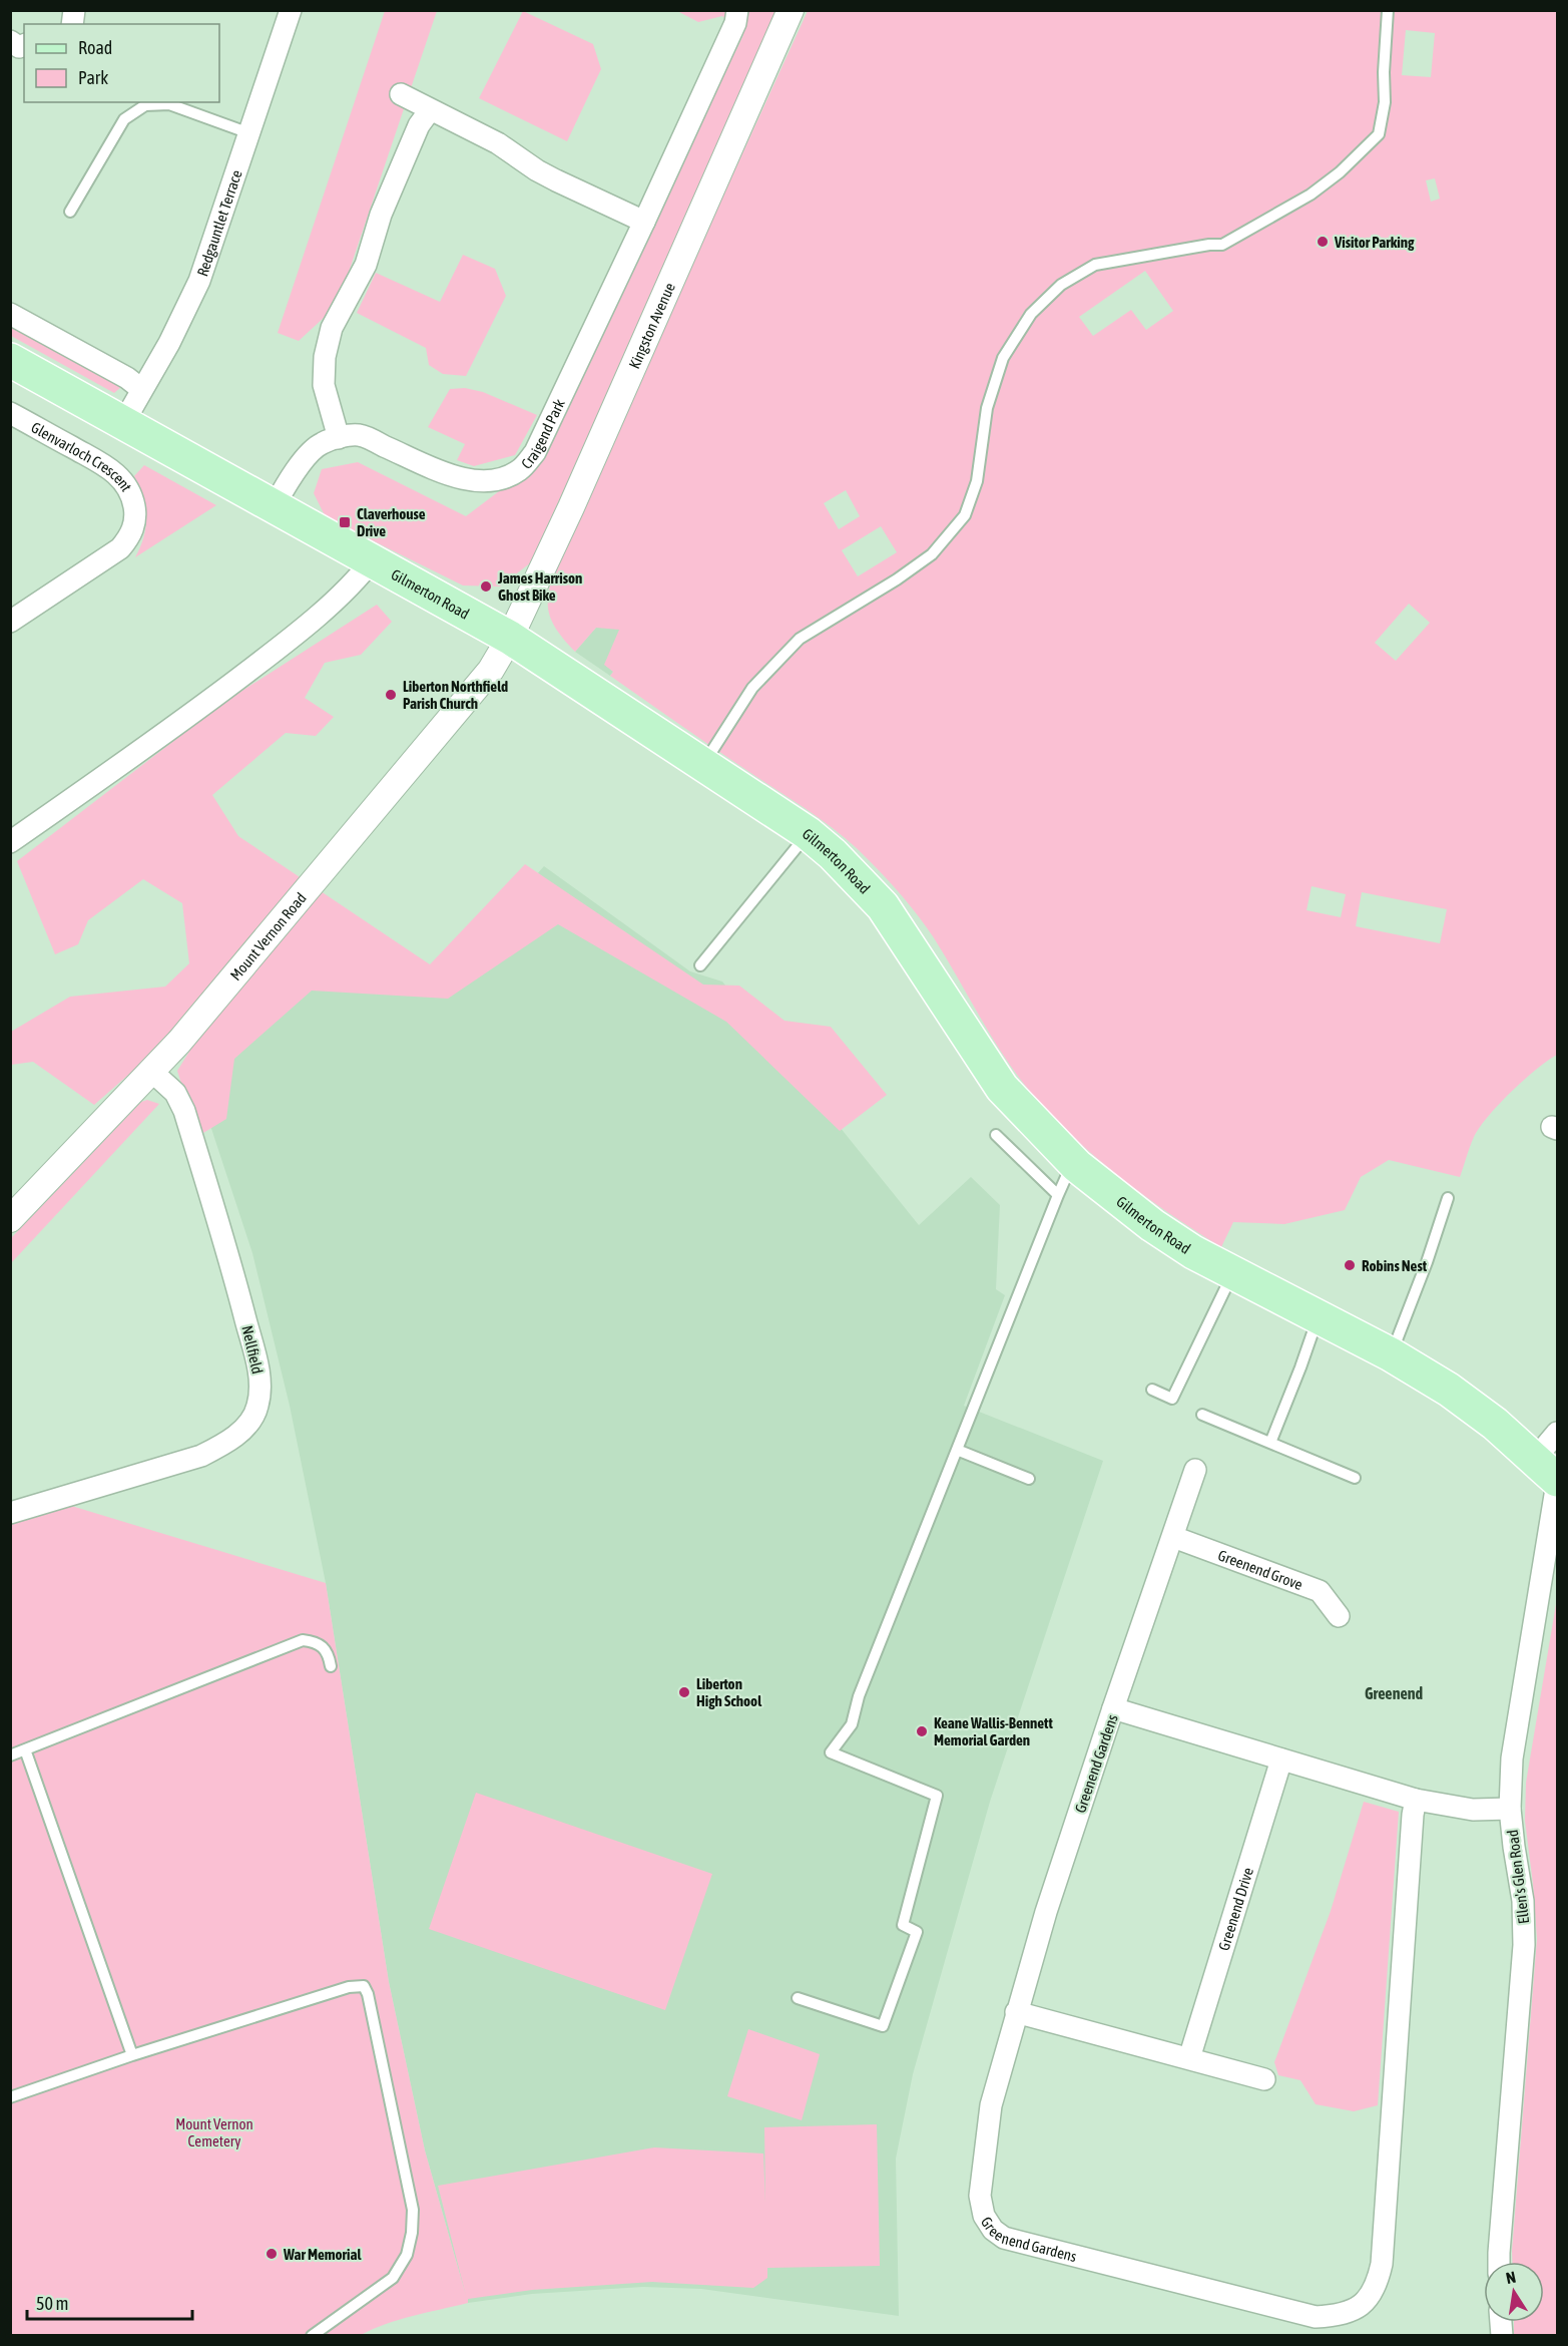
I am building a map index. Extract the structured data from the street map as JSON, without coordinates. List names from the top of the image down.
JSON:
{
  "streets": {
    "main road": ["Gilmerton Road"],
    "street": [
      "Redgauntlet Terrace",
      "Kingston Avenue",
      "Craigend Park",
      "Glenvarloch Crescent",
      "Mount Vernon Road",
      "Nellfield",
      "Greenend Grove",
      "Greenend Gardens",
      "Ellen's Glen Road",
      "Greenend Drive"
    ]
  },
  "crossings": [
    ["Redgauntlet Terrace", "Gilmerton Road"],
    ["Kingston Avenue", "Gilmerton Road"],
    ["Kingston Avenue", "Mount Vernon Road"],
    ["Craigend Park", "Gilmerton Road"],
    ["Gilmerton Road", "Mount Vernon Road"],
    ["Gilmerton Road", "Ellen's Glen Road"],
    ["Mount Vernon Road", "Nellfield"],
    ["Greenend Gardens", "Ellen's Glen Road"],
    ["Greenend Gardens", "Greenend Drive"]
  ],
  "districts": ["Greenend"],
  "parks": ["Mount Vernon Cemetery"],
  "places": {
    "other": [
      "Visitor Parking",
      "James Harrison Ghost Bike",
      "Liberton Northfield Parish Church",
      "Robins Nest",
      "Liberton High School",
      "Keane Wallis-Bennett Memorial Garden",
      "War Memorial"
    ],
    "transit": ["Claverhouse Drive"]
  },
  "legend": ["Road", "Park"],
  "scale_bar": "50 m",
  "north": "top"
}
